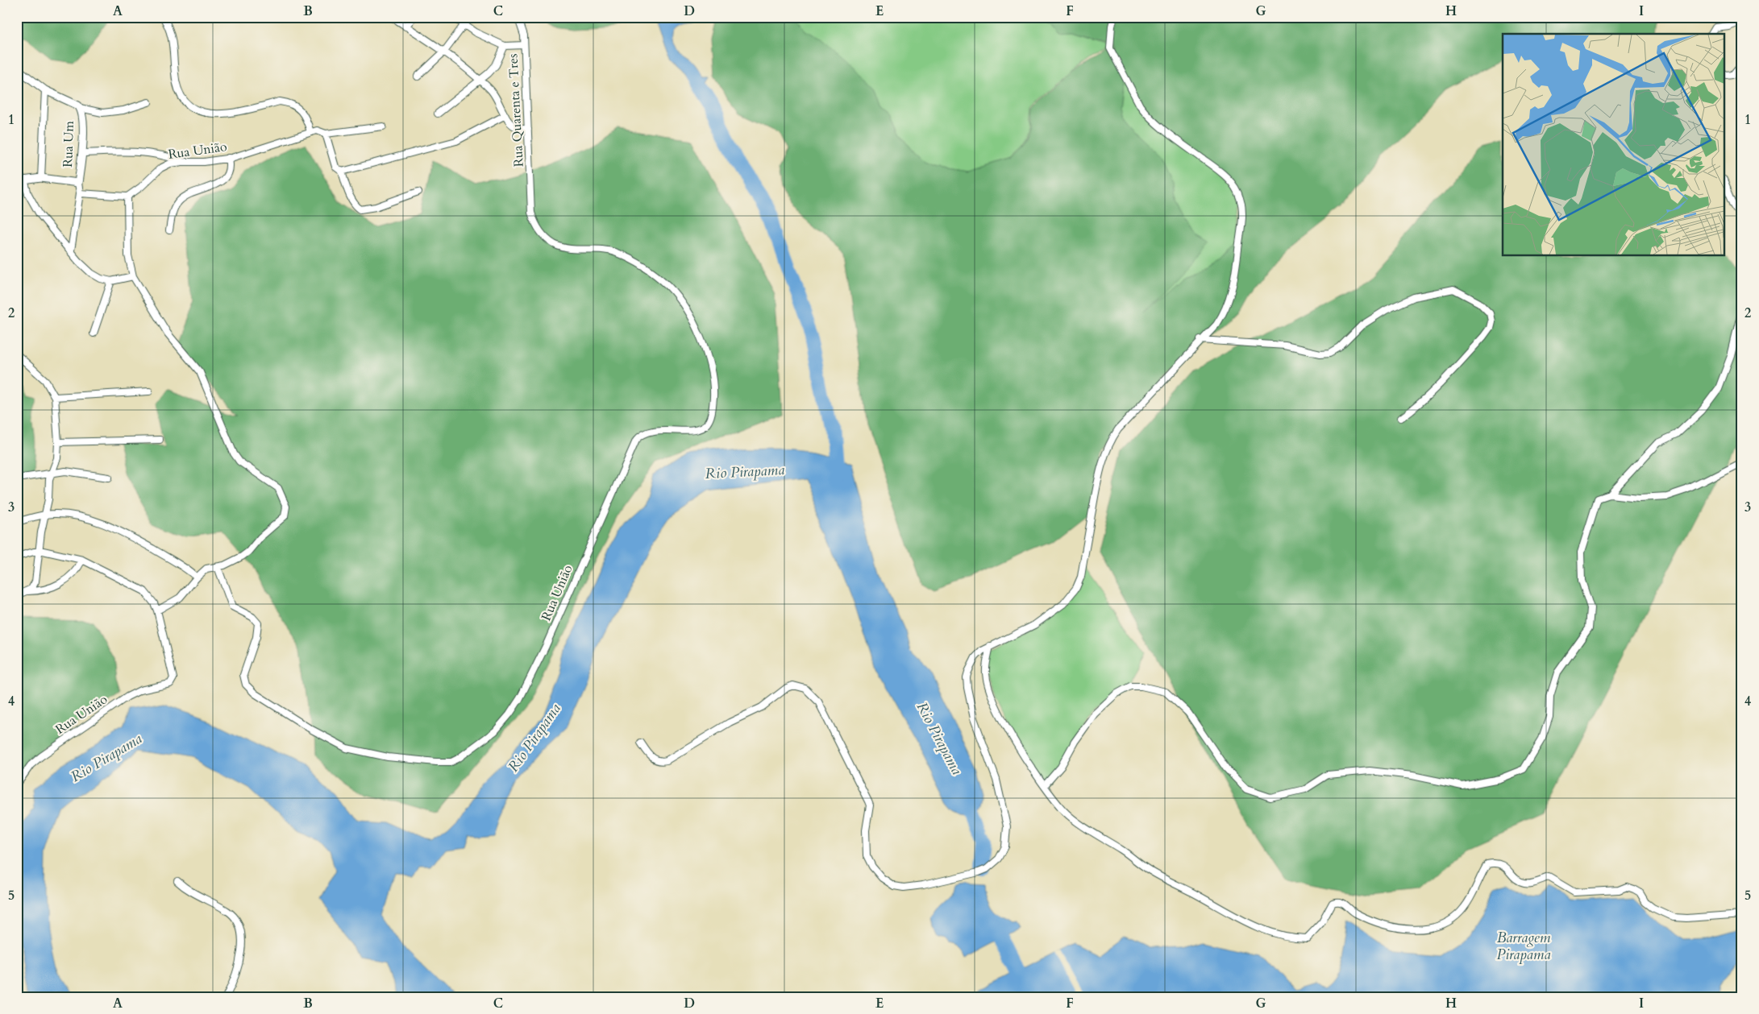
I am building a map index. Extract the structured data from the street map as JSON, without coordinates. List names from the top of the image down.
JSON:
{
  "streets": {
    "street": ["Rua Quarenta e Tres", "Rua Um", "Rua União"]
  },
  "crossings": [
    ["Rua Quarenta e Tres", "Rua União"]
  ],
  "water": ["Rio Pirapama", "Barragem Pirapama"],
  "grid": {
    "columns": [
      "A",
      "B",
      "C",
      "D",
      "E",
      "F",
      "G",
      "H",
      "I"
    ],
    "rows": [
      "1",
      "2",
      "3",
      "4",
      "5"
    ]
  }
}
